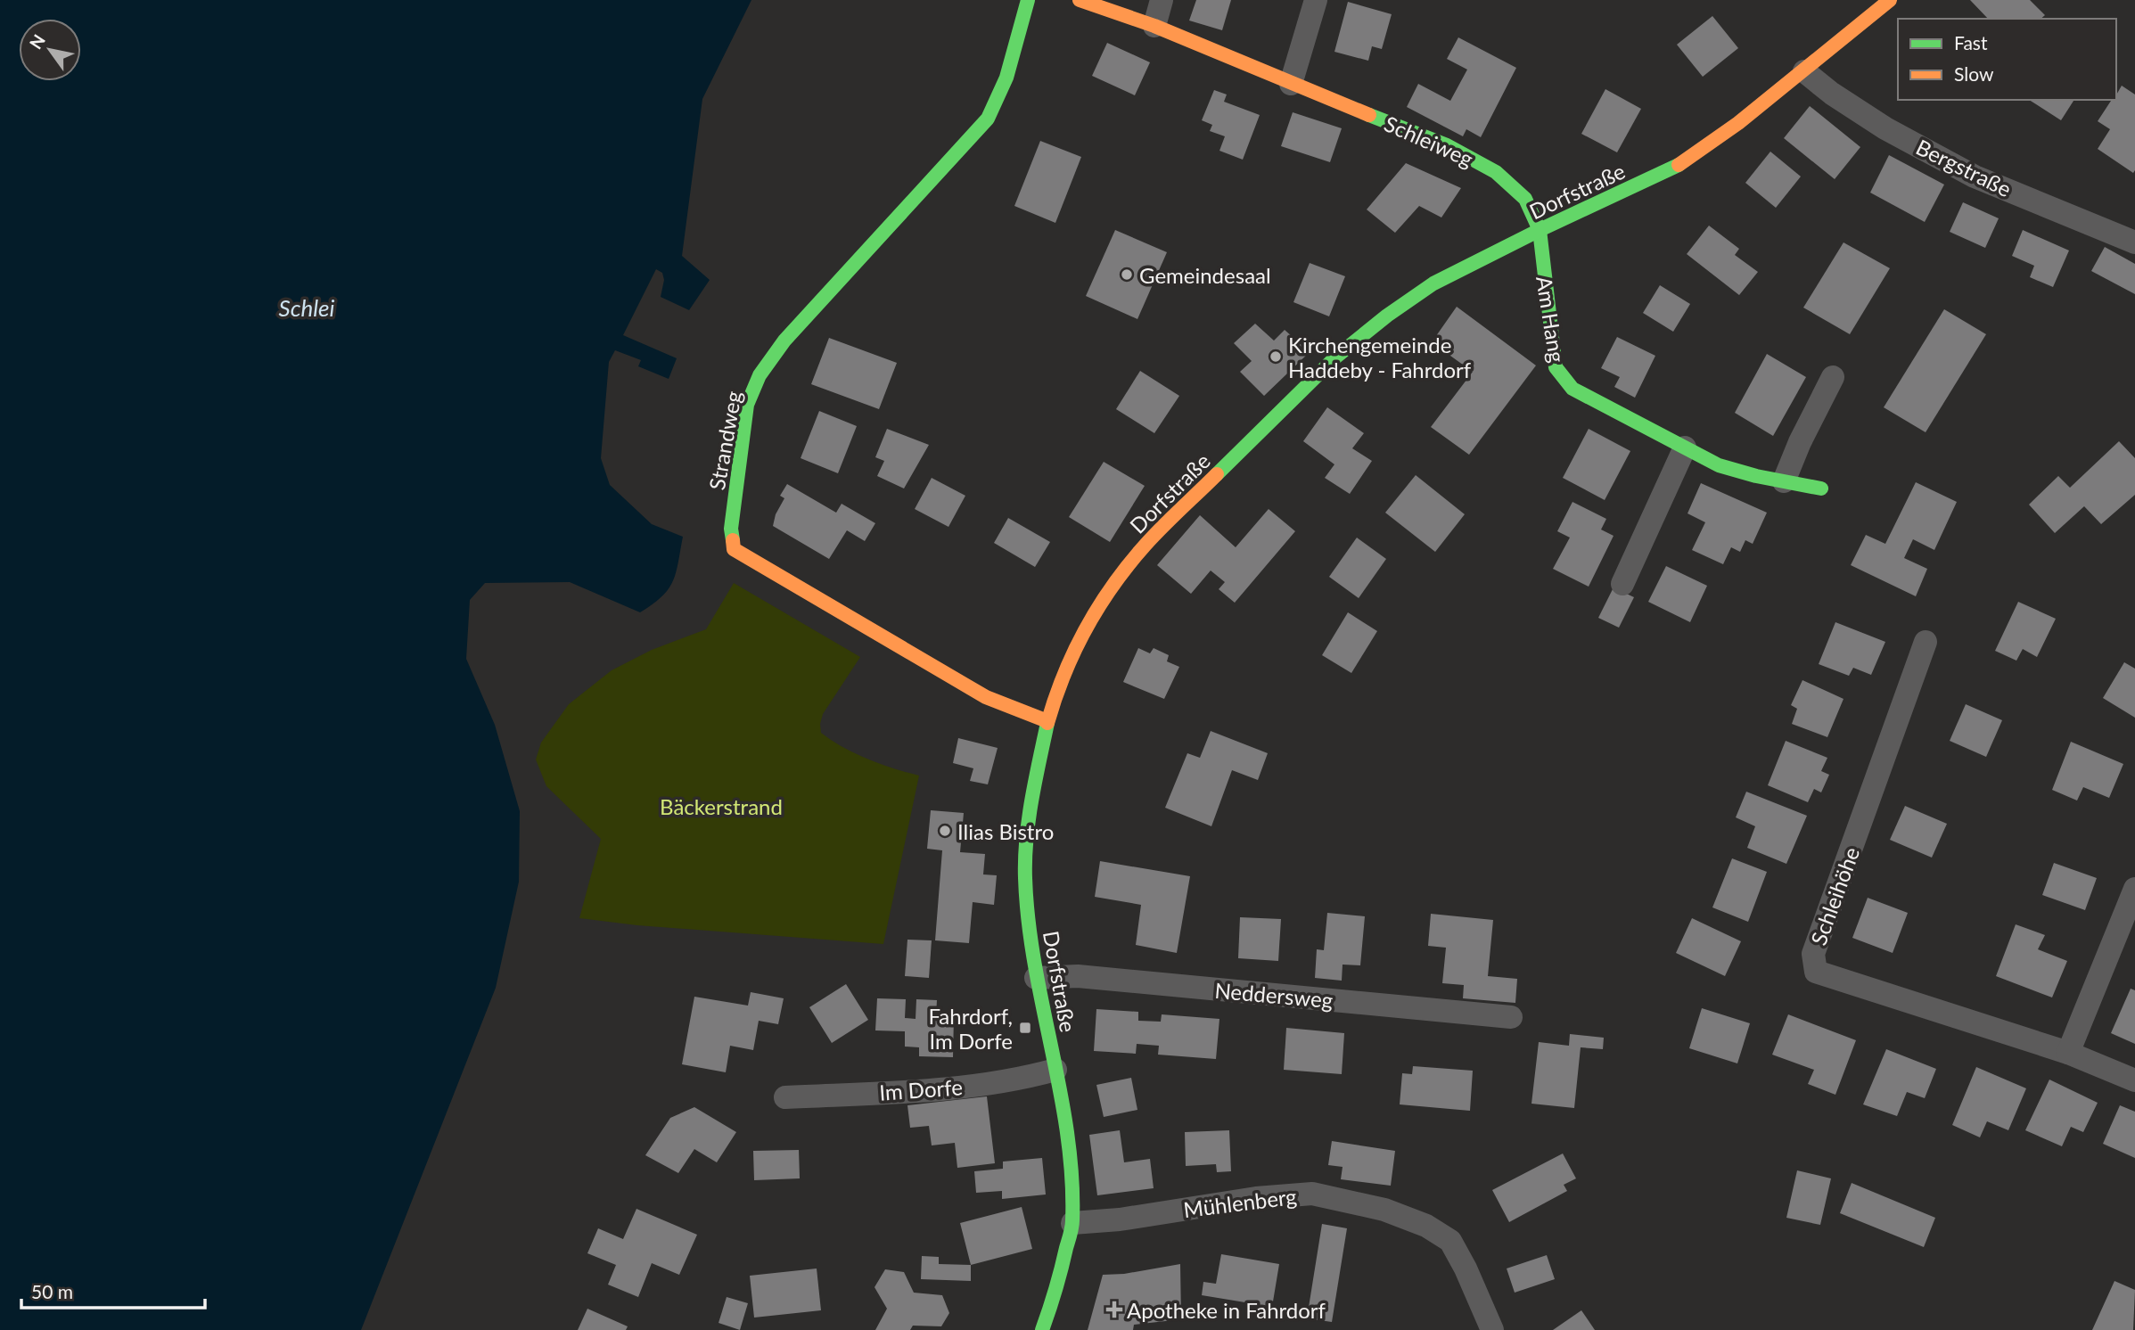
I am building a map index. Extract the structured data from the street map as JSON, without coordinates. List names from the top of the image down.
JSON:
{
  "streets": {
    "street": [
      "Schleiweg",
      "Bergstraße",
      "Dorfstraße",
      "Am Hang",
      "Strandweg",
      "Schleihöhe",
      "Neddersweg",
      "Im Dorfe",
      "Mühlenberg"
    ]
  },
  "crossings": [
    ["Schleiweg", "Dorfstraße"],
    ["Schleiweg", "Am Hang"],
    ["Bergstraße", "Dorfstraße"],
    ["Dorfstraße", "Am Hang"],
    ["Dorfstraße", "Strandweg"],
    ["Dorfstraße", "Neddersweg"],
    ["Dorfstraße", "Im Dorfe"],
    ["Dorfstraße", "Mühlenberg"]
  ],
  "water": ["Schlei"],
  "parks": ["Bäckerstrand"],
  "places": {
    "other": ["Gemeindesaal", "Kirchengemeinde Haddeby - Fahrdorf", "Ilias Bistro"],
    "transit": ["Fahrdorf, Im Dorfe"],
    "health": ["Apotheke in Fahrdorf"]
  },
  "legend": ["Fast", "Slow"],
  "scale_bar": "50 m",
  "north": "top left"
}
